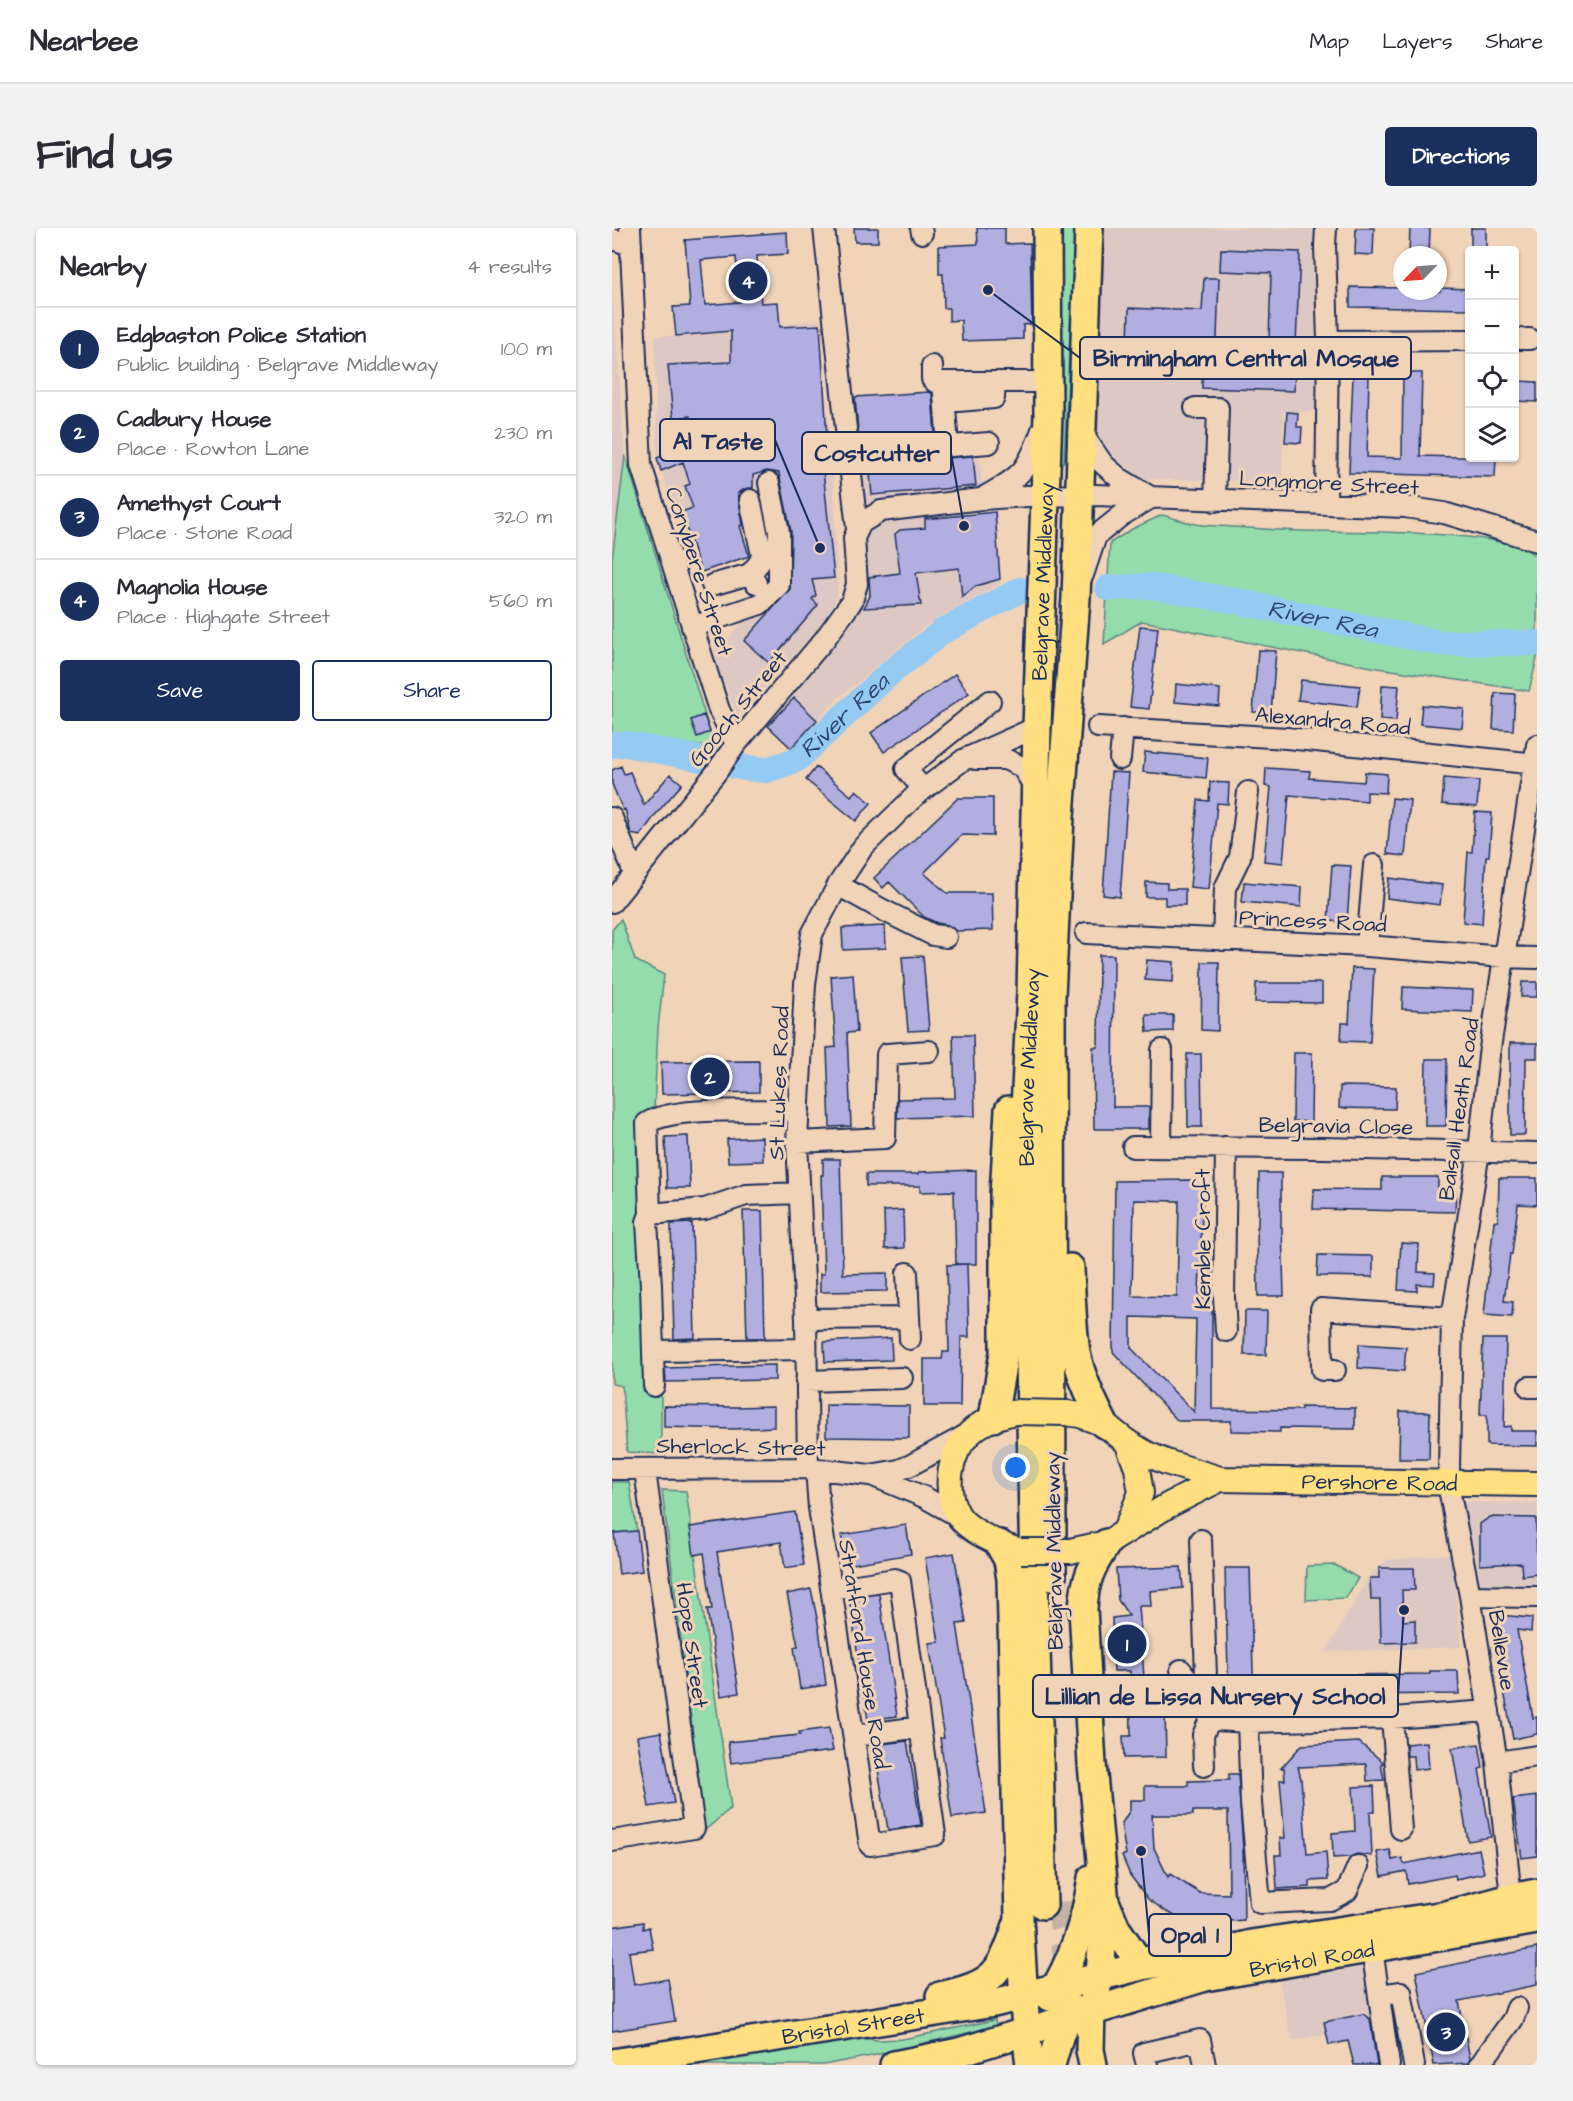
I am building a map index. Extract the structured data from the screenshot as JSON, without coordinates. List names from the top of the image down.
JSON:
{
  "streets": {
    "highway": ["Belgrave Middleway", "Bristol Road", "Bristol Street"],
    "main road": ["Pershore Road"],
    "street": [
      "Longmore Street",
      "Conybere Street",
      "Gooch Street",
      "Alexandra Road",
      "Princess Road",
      "St Lukes Road",
      "Balsall Heath Road",
      "Belgravia Close",
      "Kemble Croft",
      "Sherlock Street",
      "Hope Street",
      "Bellevue",
      "Stratford House Road"
    ]
  },
  "crossings": [
    ["Longmore Street", "Belgrave Middleway"],
    ["Longmore Street", "Gooch Street"],
    ["Conybere Street", "Gooch Street"],
    ["Belgrave Middleway", "St Lukes Road"],
    ["Alexandra Road", "Balsall Heath Road"],
    ["Princess Road", "Balsall Heath Road"],
    ["St Lukes Road", "Sherlock Street"],
    ["St Lukes Road", "Stratford House Road"],
    ["Balsall Heath Road", "Belgravia Close"],
    ["Balsall Heath Road", "Pershore Road"],
    ["Balsall Heath Road", "Bellevue"],
    ["Belgravia Close", "Kemble Croft"],
    ["Sherlock Street", "Pershore Road"],
    ["Sherlock Street", "Hope Street"],
    ["Sherlock Street", "Stratford House Road"],
    ["Pershore Road", "Bellevue"],
    ["Bellevue", "Bristol Road"],
    ["Bristol Road", "Bristol Street"]
  ],
  "water": ["River Rea"],
  "places": [
    "Birmingham Central Mosque",
    "Costcutter",
    "Al Taste",
    "Lillian de Lissa Nursery School",
    "Opal 1"
  ],
  "north": "bottom left",
  "page": {
    "header": "Nearbee",
    "nav": ["Map", "Layers", "Share"],
    "title": "Find us",
    "buttons": [
      "Directions",
      ["Save", "Share"]
    ],
    "heading": ["Nearby", "4 results"],
    "map_buttons": ["+", "−"],
    "pins": [
      "4",
      "2",
      "1",
      "3"
    ],
    "list": [
      {
        "mark": "1",
        "name": "Edgbaston Police Station",
        "note": "Public building · Belgrave Middleway",
        "value": "100 m"
      },
      {
        "mark": "2",
        "name": "Cadbury House",
        "note": "Place · Rowton Lane",
        "value": "230 m"
      },
      {
        "mark": "3",
        "name": "Amethyst Court",
        "note": "Place · Stone Road",
        "value": "320 m"
      },
      {
        "mark": "4",
        "name": "Magnolia House",
        "note": "Place · Highgate Street",
        "value": "560 m"
      }
    ]
  }
}
